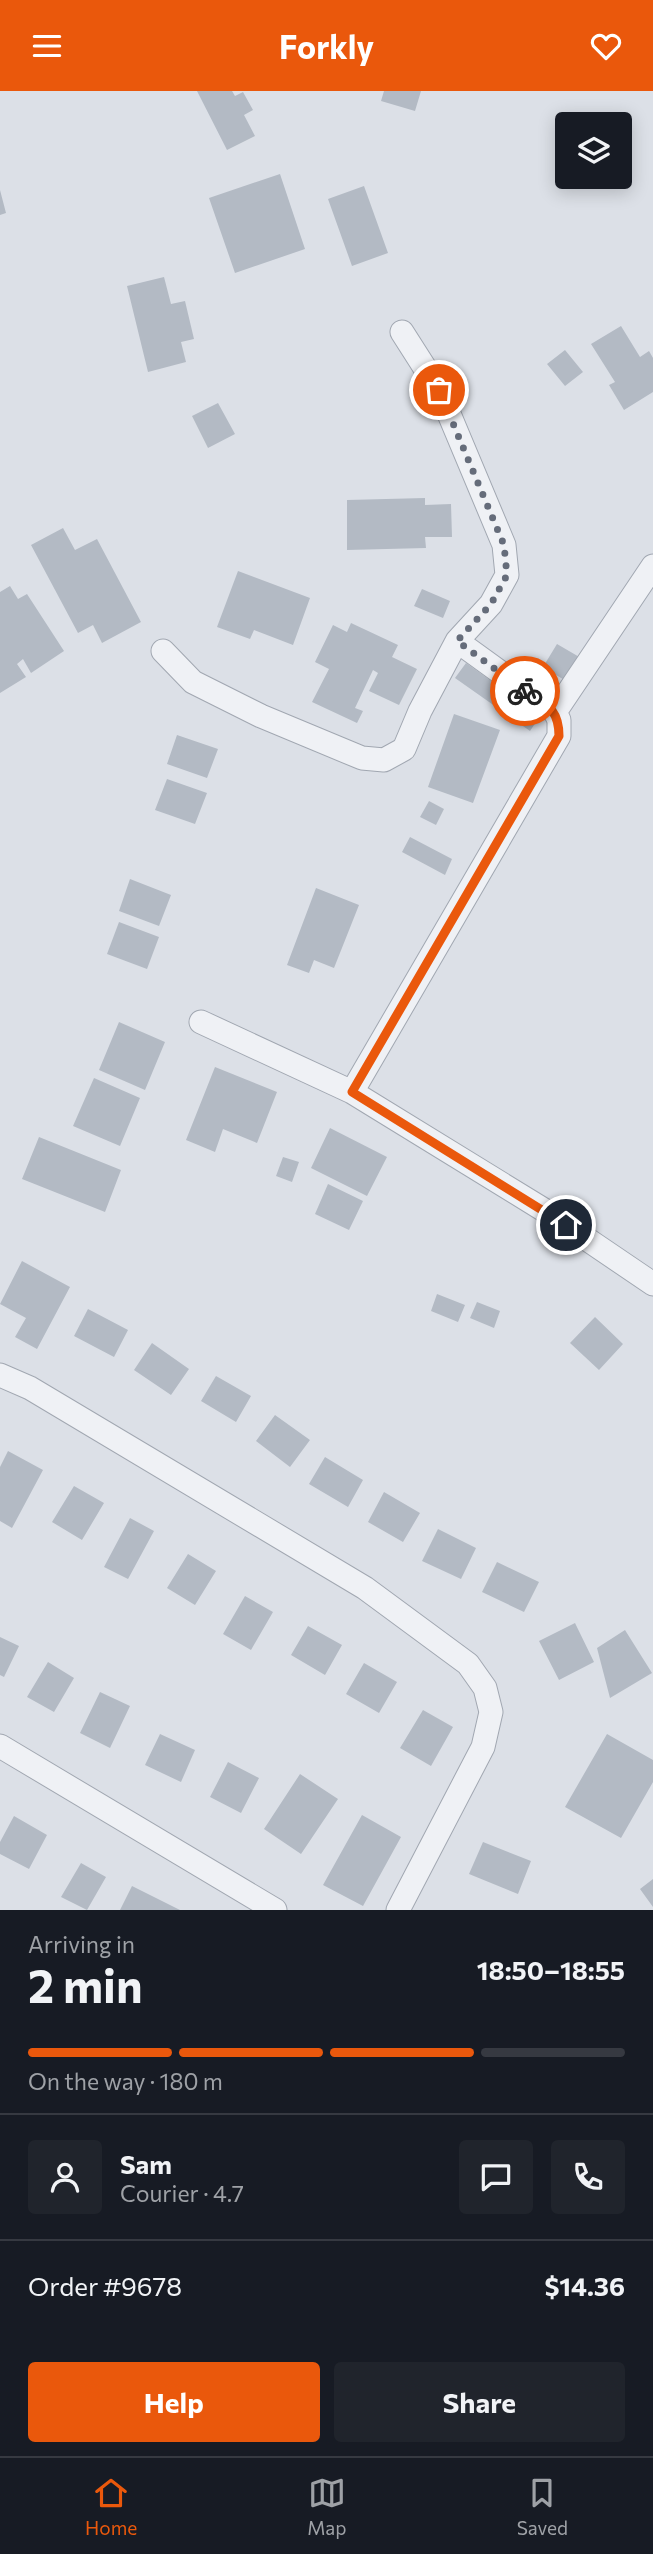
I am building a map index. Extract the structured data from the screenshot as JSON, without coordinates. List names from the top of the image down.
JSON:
{
  "page": {
    "header": "Forkly",
    "heading": ["2 min", "Arriving in", "18:50–18:55"],
    "panel": [
      "Sam",
      "Courier · 4.7",
      "Order #9678",
      "$14.36"
    ],
    "bar": "On the way · 180 m",
    "buttons": ["Help", "Share"],
    "tabs": ["Home", "Map", "Saved"]
  }
}
